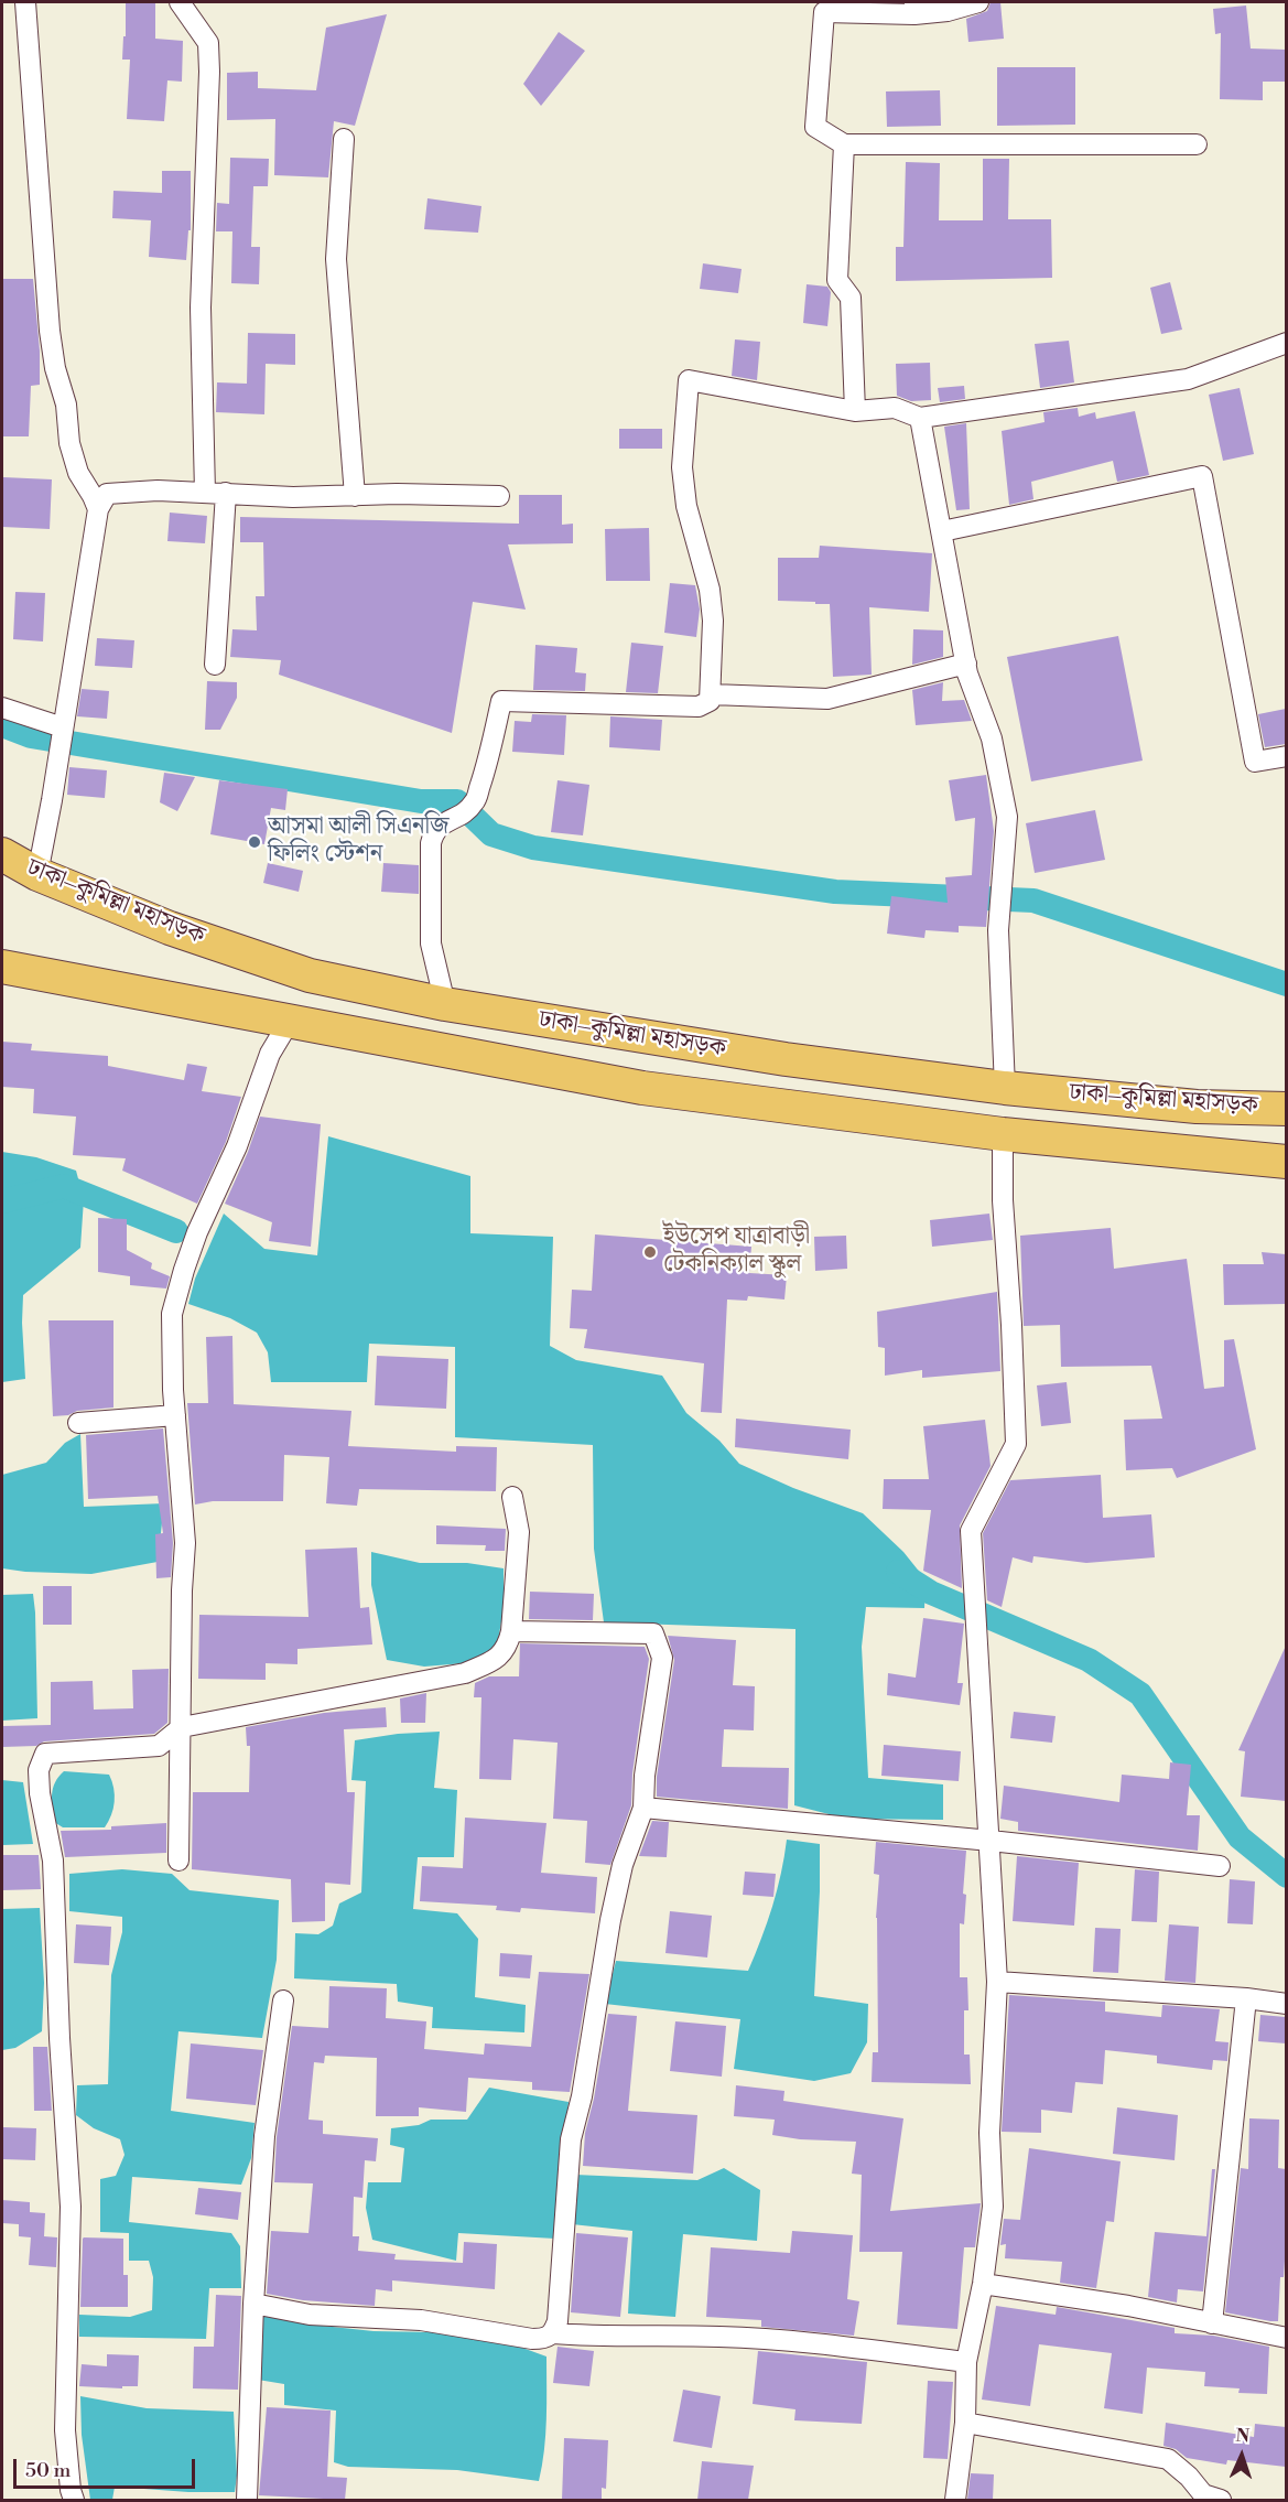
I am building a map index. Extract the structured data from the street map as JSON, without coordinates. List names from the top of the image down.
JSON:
{
  "streets": {
    "highway": ["ঢাকা–কুমিল্লা মহাসড়ক"]
  },
  "places": ["আসমা আলী সিএনজি ফিলিং স্টেশন", "ইউসেপ যাত্রাবাড়ী টেকনিক্যাল স্কুল"],
  "scale_bar": "50 m",
  "north": "top"
}
